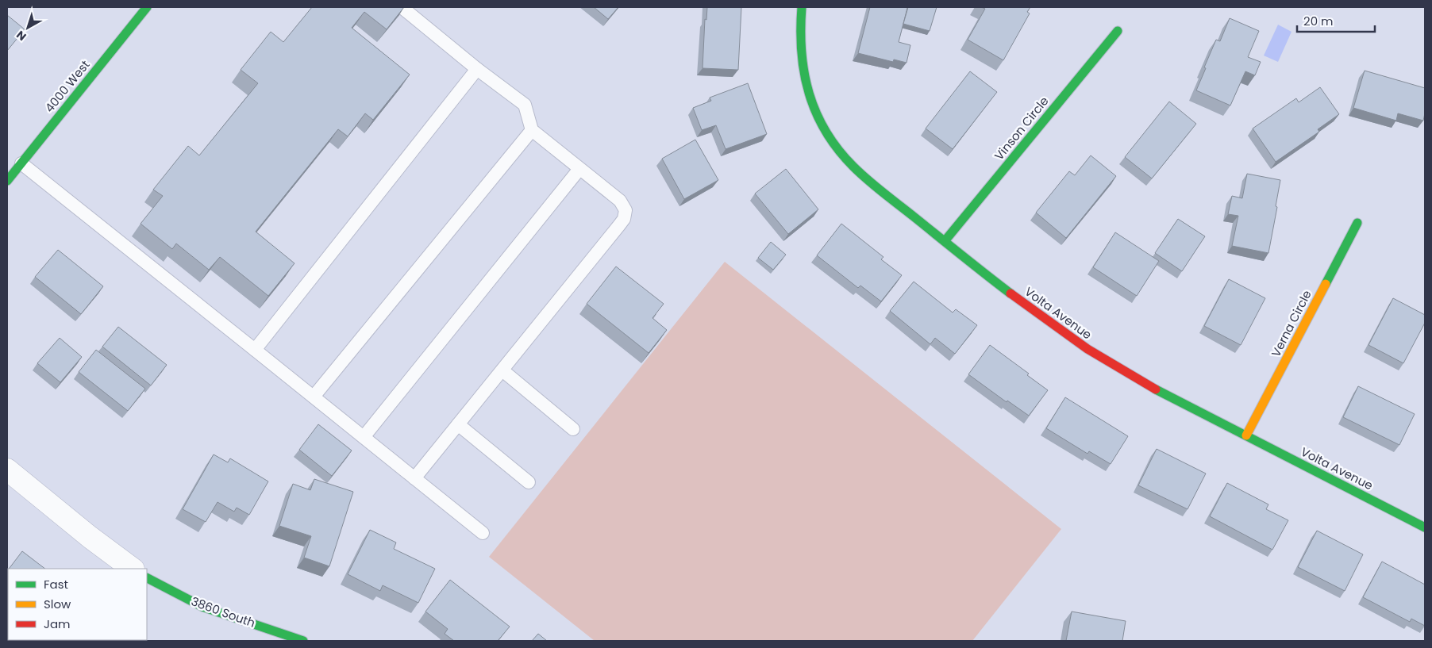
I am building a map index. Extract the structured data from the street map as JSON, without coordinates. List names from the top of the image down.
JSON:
{
  "streets": {
    "street": [
      "4000 West",
      "Vinson Circle",
      "Volta Avenue",
      "Verna Circle",
      "3860 South"
    ]
  },
  "crossings": [
    ["Vinson Circle", "Volta Avenue"],
    ["Volta Avenue", "Verna Circle"]
  ],
  "legend": ["Fast", "Slow", "Jam"],
  "scale_bar": "20 m",
  "north": "bottom left"
}
